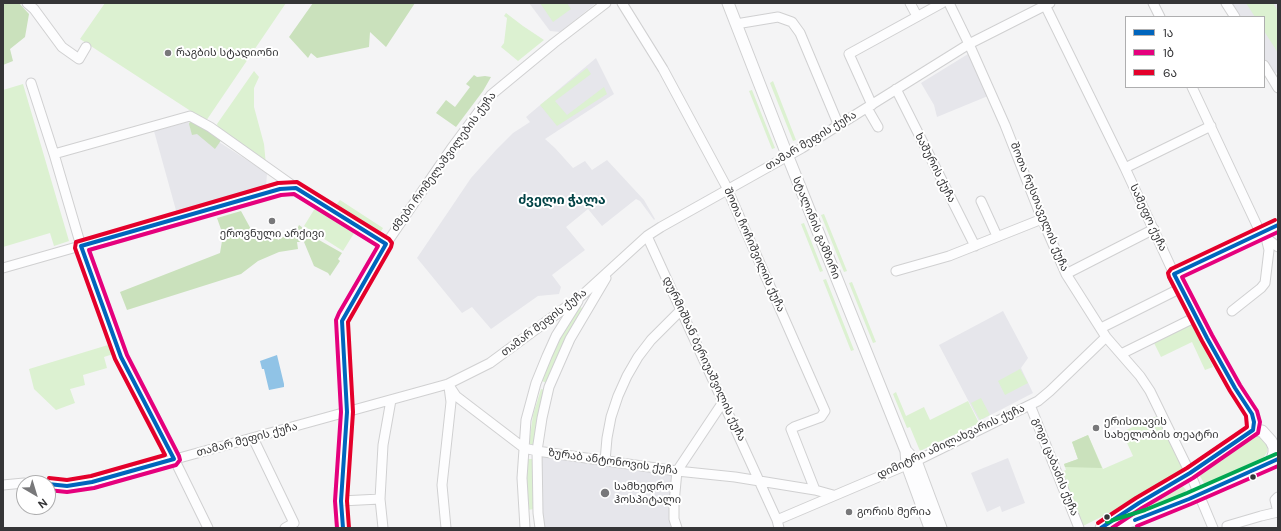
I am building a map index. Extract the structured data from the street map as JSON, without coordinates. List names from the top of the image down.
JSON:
{
  "streets": {
    "main road": ["სამეფო ქუჩა", "სტალინის გამზირი"],
    "street": [
      "თამარ მეფის ქუჩა",
      "ძმები რომელაშვილების ქუჩა",
      "ხაშურის ქუჩა",
      "შოთა რუსთაველის ქუჩა",
      "შოთა ჩოჩიშვილის ქუჩა",
      "დურმიშხან ბერიუაშვილის ქუჩა",
      "დიმიტრი ამილახვარის ქუჩა",
      "ზურაბ ანტონოვის ქუჩა",
      "გოგი ცაბაძის ქუჩა"
    ]
  },
  "crossings": [
    ["თამარ მეფის ქუჩა", "ძმები რომელაშვილების ქუჩა"],
    ["თამარ მეფის ქუჩა", "ხაშურის ქუჩა"],
    ["თამარ მეფის ქუჩა", "შოთა რუსთაველის ქუჩა"],
    ["თამარ მეფის ქუჩა", "სამეფო ქუჩა"],
    ["თამარ მეფის ქუჩა", "სტალინის გამზირი"],
    ["თამარ მეფის ქუჩა", "შოთა ჩოჩიშვილის ქუჩა"],
    ["თამარ მეფის ქუჩა", "დურმიშხან ბერიუაშვილის ქუჩა"],
    ["თამარ მეფის ქუჩა", "ზურაბ ანტონოვის ქუჩა"],
    ["შოთა რუსთაველის ქუჩა", "დიმიტრი ამილახვარის ქუჩა"],
    ["სტალინის გამზირი", "დიმიტრი ამილახვარის ქუჩა"],
    ["შოთა ჩოჩიშვილის ქუჩა", "ზურაბ ანტონოვის ქუჩა"],
    ["დურმიშხან ბერიუაშვილის ქუჩა", "ზურაბ ანტონოვის ქუჩა"],
    ["დიმიტრი ამილახვარის ქუჩა", "ზურაბ ანტონოვის ქუჩა"],
    ["დიმიტრი ამილახვარის ქუჩა", "გოგი ცაბაძის ქუჩა"]
  ],
  "districts": ["ძველი ჭალა"],
  "places": [
    "რაგბის სტადიონი",
    "ეროვნული არქივი",
    "ერისთავის სახელობის თეატრი",
    "სამხედრო ჰოსპიტალი",
    "გორის მერია"
  ],
  "lines": ["transit line 6ა", "transit line 1ა", "transit line 1ბ"],
  "legend": ["1ა", "1ბ", "6ა"],
  "north": "bottom right"
}
